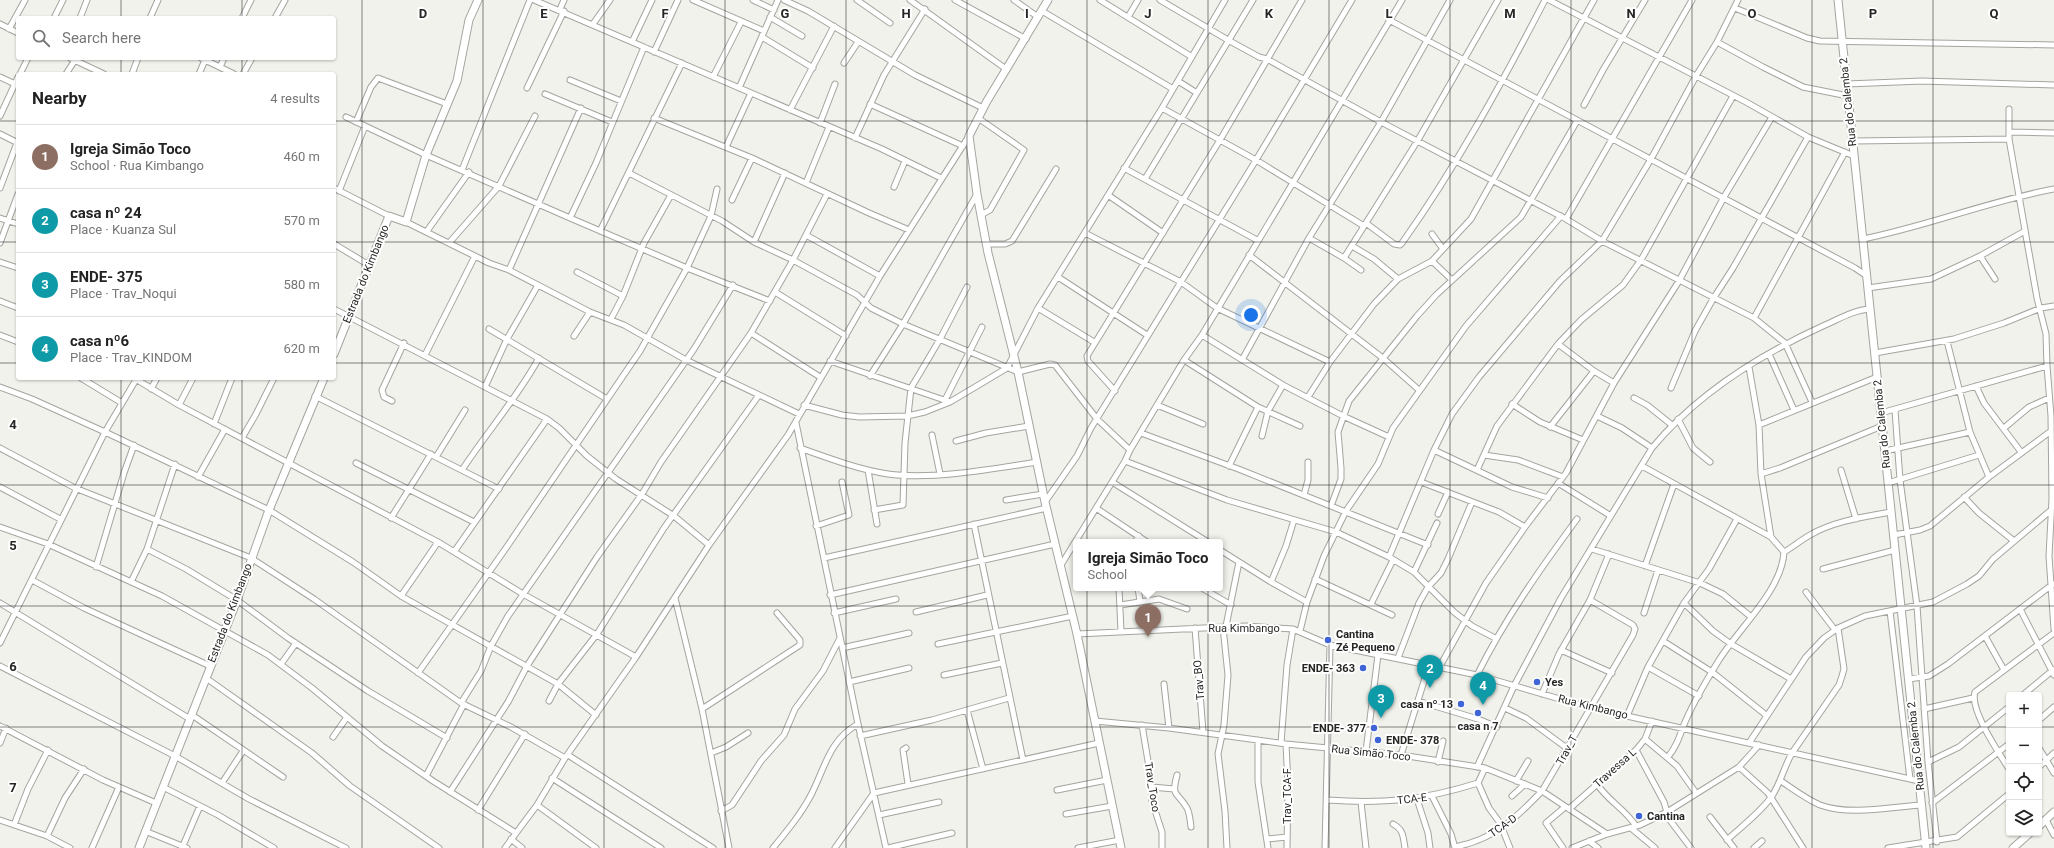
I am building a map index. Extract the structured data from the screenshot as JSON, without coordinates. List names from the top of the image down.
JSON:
{
  "streets": {
    "street": [
      "Rua do Calemba 2",
      "Estrada do Kimbango",
      "Rua Kimbango",
      "Trav_BO",
      "Trav_T",
      "Rua Simão Toco",
      "Travessa L",
      "Trav_Toco",
      "Trav_TCA-F",
      "TCA-E",
      "TCA-D"
    ]
  },
  "crossings": [
    ["Rua do Calemba 2", "Rua Kimbango"],
    ["Rua Kimbango", "Trav_BO"],
    ["Rua Kimbango", "Trav_T"],
    ["Rua Kimbango", "Travessa L"],
    ["Rua Kimbango", "Trav_TCA-F"],
    ["Trav_BO", "Rua Simão Toco"],
    ["Trav_T", "Rua Simão Toco"],
    ["Trav_T", "TCA-D"],
    ["Rua Simão Toco", "Travessa L"],
    ["Rua Simão Toco", "Trav_Toco"],
    ["Rua Simão Toco", "Trav_TCA-F"],
    ["Rua Simão Toco", "TCA-D"]
  ],
  "places": [
    "Cantina Zé Pequeno",
    "ENDE- 363",
    "Yes",
    "casa nº 13",
    "casa n 7",
    "ENDE- 377",
    "ENDE- 378",
    "Cantina"
  ],
  "page": {
    "search": "Search here",
    "heading": ["Nearby", "4 results"],
    "list": [
      {
        "mark": "1",
        "name": "Igreja Simão Toco",
        "note": "School · Rua Kimbango",
        "value": "460 m"
      },
      {
        "mark": "2",
        "name": "casa nº 24",
        "note": "Place · Kuanza Sul",
        "value": "570 m"
      },
      {
        "mark": "3",
        "name": "ENDE- 375",
        "note": "Place · Trav_Noqui",
        "value": "580 m"
      },
      {
        "mark": "4",
        "name": "casa nº6",
        "note": "Place · Trav_KINDOM",
        "value": "620 m"
      }
    ],
    "popup": ["Igreja Simão Toco", "School"],
    "pins": [
      "1",
      "2",
      "4",
      "3"
    ],
    "map_buttons": ["+", "−"]
  },
  "grid": {
    "columns": [
      "D",
      "E",
      "F",
      "G",
      "H",
      "I",
      "J",
      "K",
      "L",
      "M",
      "N",
      "O",
      "P",
      "Q"
    ],
    "rows": [
      "4",
      "5",
      "6",
      "7"
    ]
  }
}
